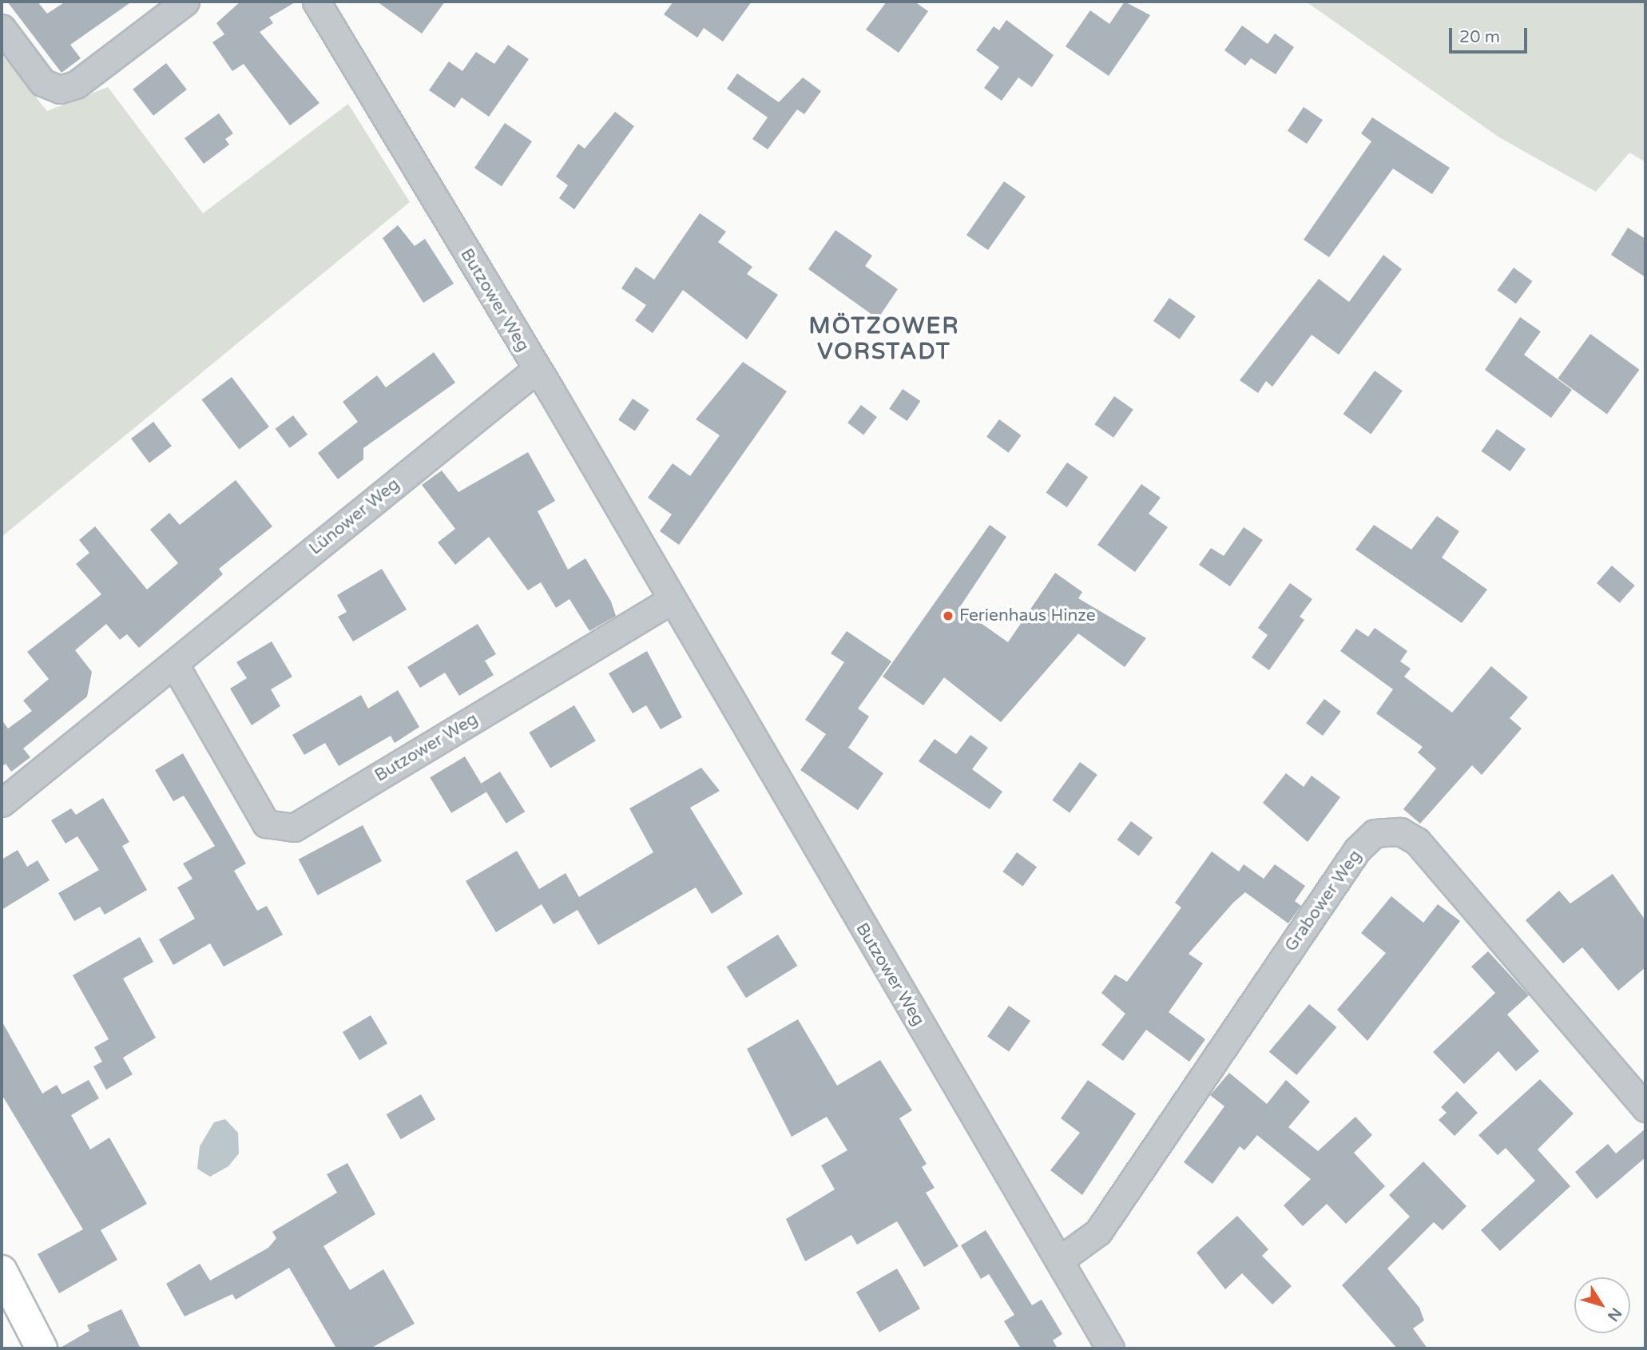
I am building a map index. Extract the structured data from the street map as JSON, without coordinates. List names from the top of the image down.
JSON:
{
  "streets": {
    "street": ["Butzower Weg", "Lünower Weg", "Grabower Weg"]
  },
  "crossings": [
    ["Butzower Weg", "Lünower Weg"],
    ["Butzower Weg", "Grabower Weg"]
  ],
  "districts": ["MÖTZOWER VORSTADT"],
  "places": ["Ferienhaus Hinze"],
  "scale_bar": "20 m",
  "north": "bottom right"
}
